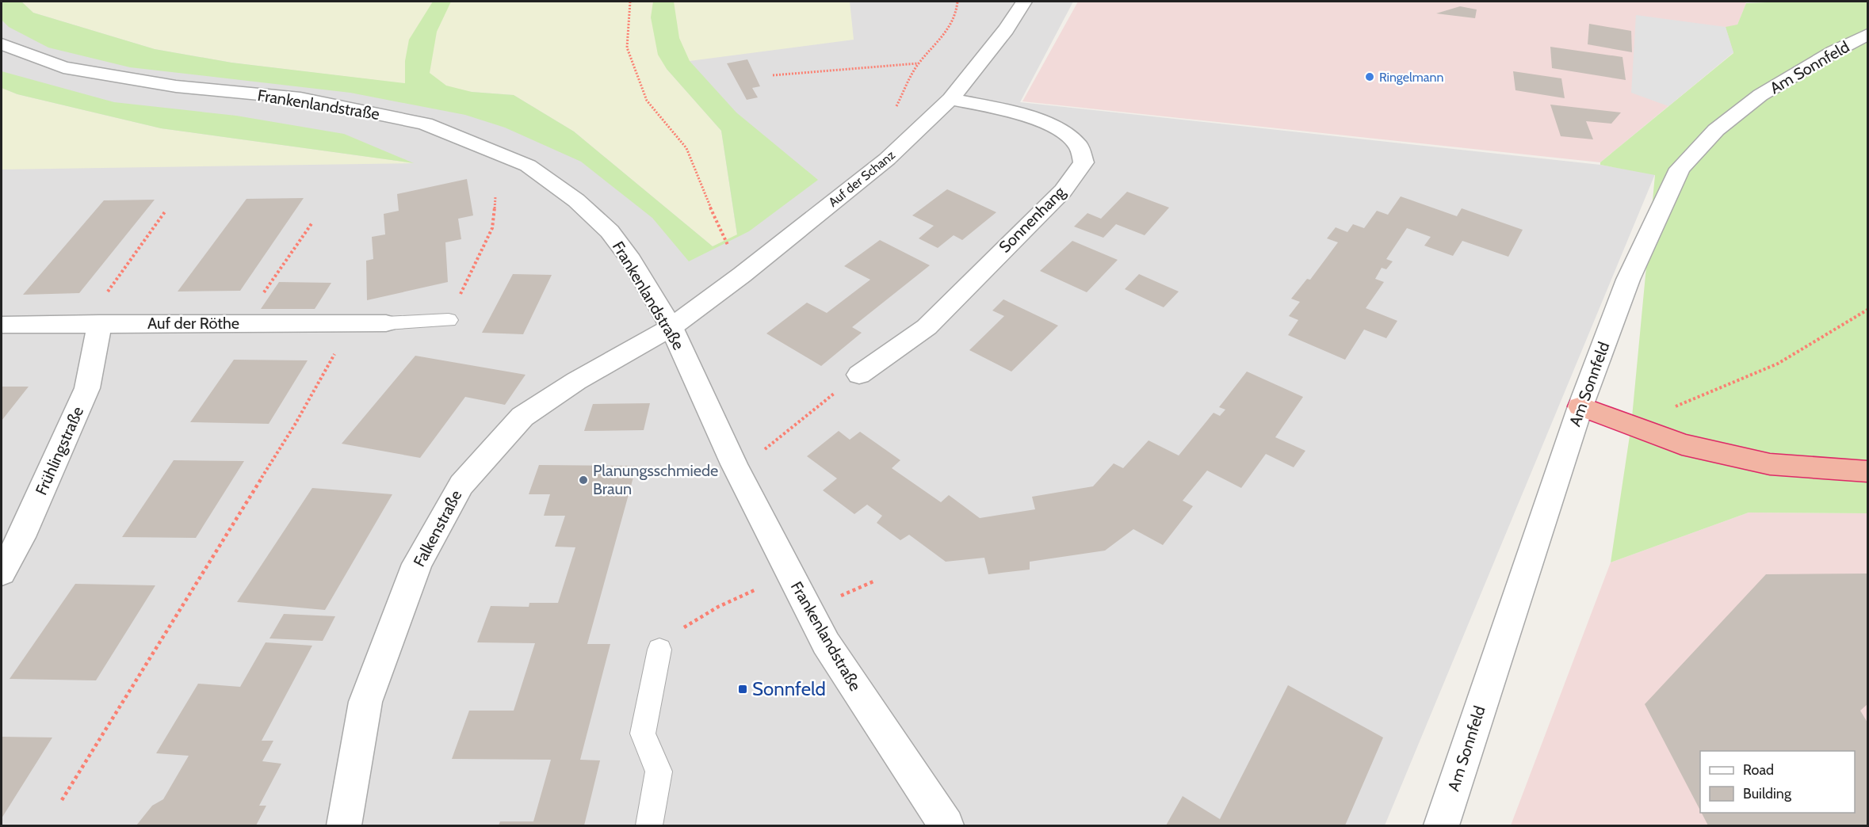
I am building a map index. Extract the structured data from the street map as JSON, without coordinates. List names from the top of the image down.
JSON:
{
  "streets": {
    "street": [
      "Am Sonnfeld",
      "Frankenlandstraße",
      "Auf der Schanz",
      "Sonnenhang",
      "Auf der Röthe",
      "Frühlingstraße",
      "Falkenstraße"
    ]
  },
  "crossings": [
    ["Frankenlandstraße", "Auf der Schanz"],
    ["Frankenlandstraße", "Falkenstraße"],
    ["Auf der Schanz", "Sonnenhang"],
    ["Auf der Schanz", "Falkenstraße"],
    ["Auf der Röthe", "Frühlingstraße"]
  ],
  "places": {
    "other": ["Ringelmann", "Planungsschmiede Braun"],
    "transit": ["Sonnfeld"]
  },
  "legend": ["Road", "Building"]
}
